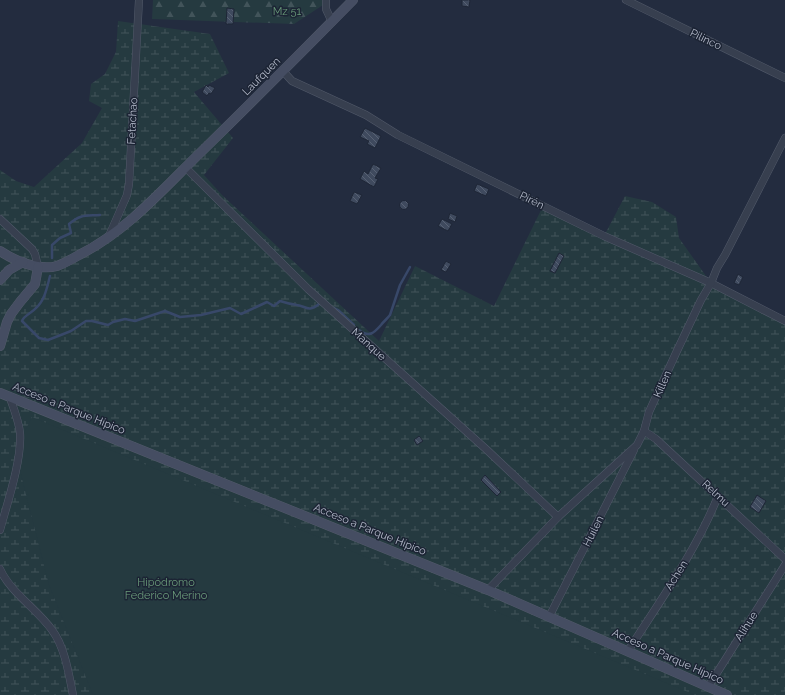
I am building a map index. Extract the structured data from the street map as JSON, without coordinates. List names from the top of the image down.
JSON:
{
  "streets": {
    "street": [
      "Pilinco",
      "Laufquen",
      "Fetachao",
      "Pirén",
      "Manque",
      "Killen",
      "Acceso a Parque Hípico",
      "Relmu",
      "Huilen",
      "Achen",
      "Alihue"
    ]
  },
  "crossings": [
    ["Laufquen", "Fetachao"],
    ["Laufquen", "Pirén"],
    ["Laufquen", "Manque"],
    ["Pirén", "Killen"],
    ["Manque", "Killen"],
    ["Killen", "Acceso a Parque Hípico"],
    ["Killen", "Relmu"],
    ["Killen", "Huilen"],
    ["Acceso a Parque Hípico", "Huilen"],
    ["Acceso a Parque Hípico", "Achen"],
    ["Acceso a Parque Hípico", "Alihue"],
    ["Relmu", "Achen"]
  ],
  "parks": ["Mz 51", "Hipódromo Federico Merino"]
}
